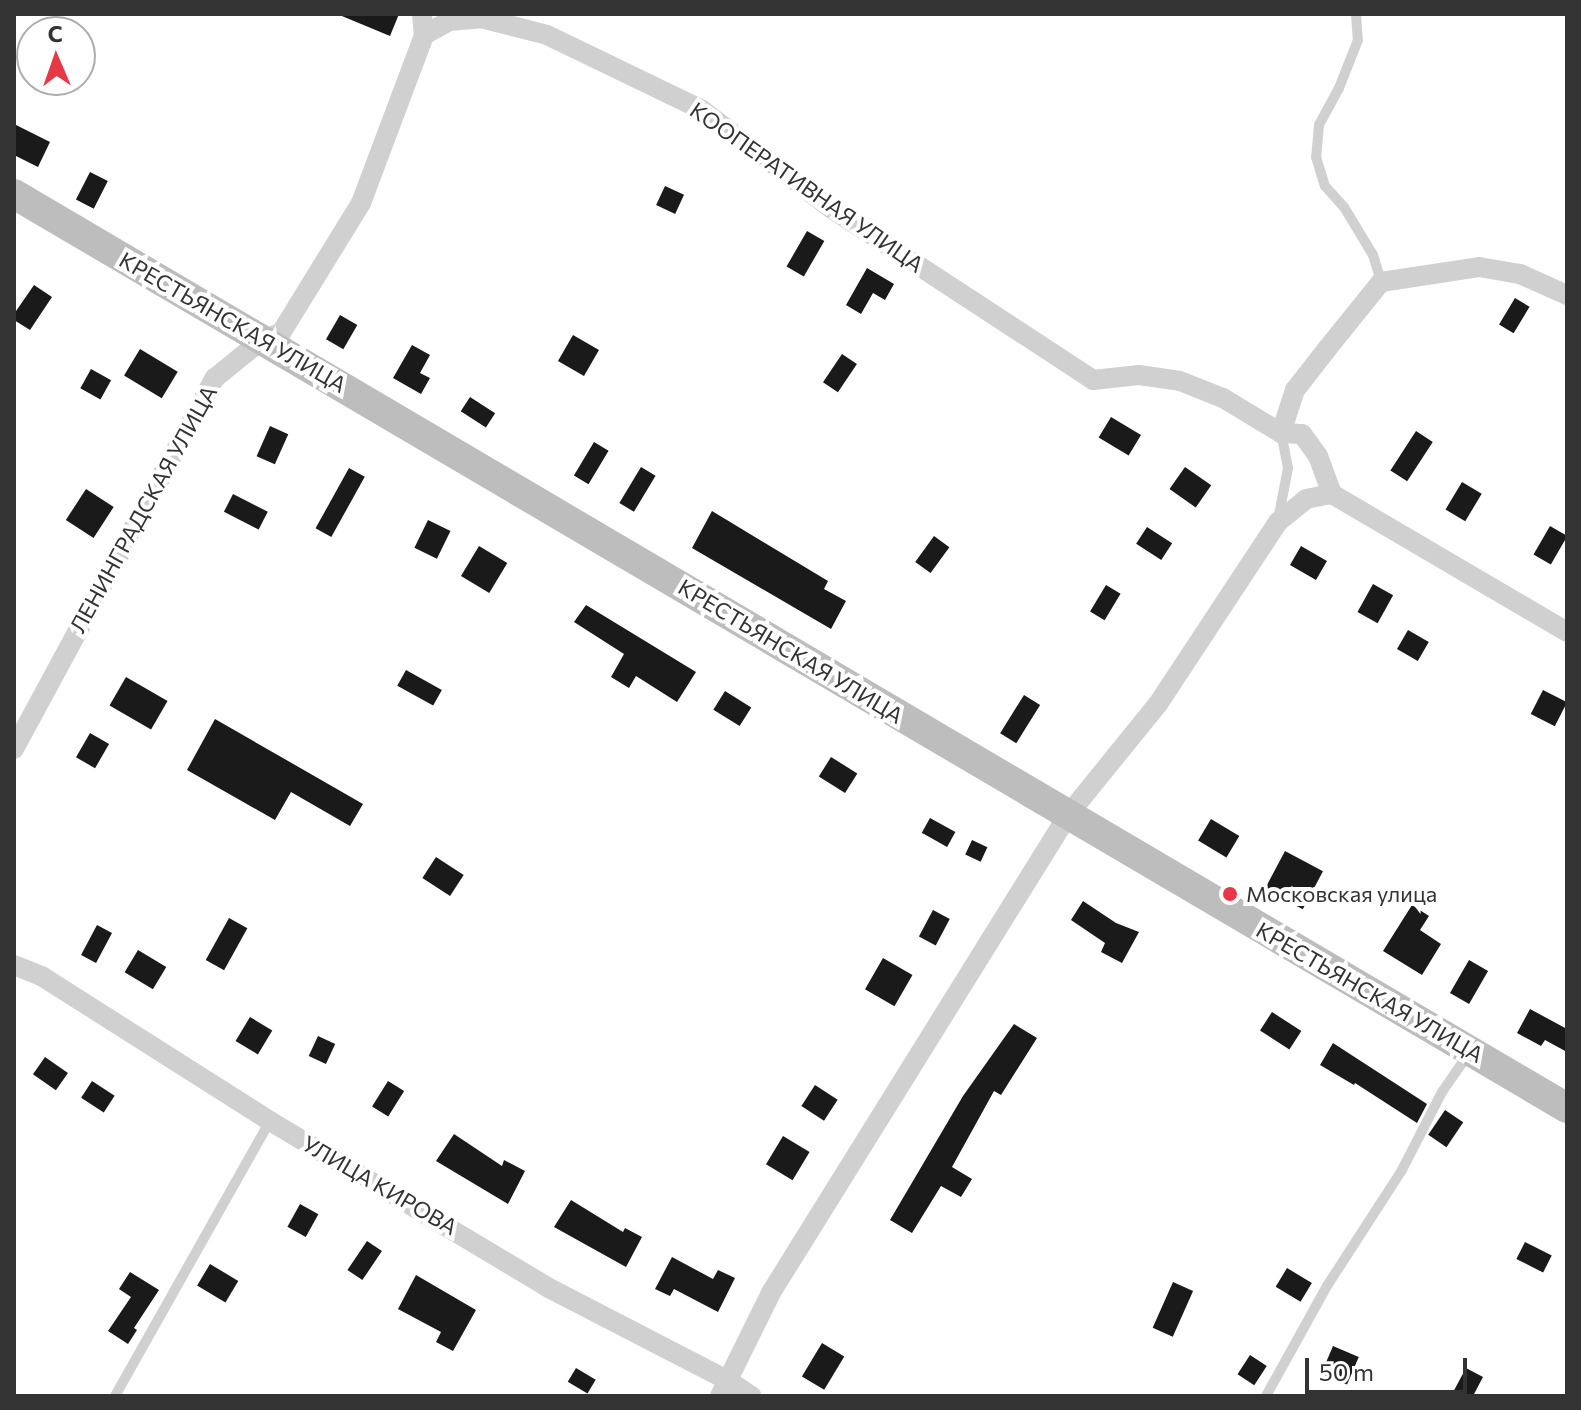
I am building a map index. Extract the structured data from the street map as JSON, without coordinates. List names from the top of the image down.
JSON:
{
  "streets": {
    "street": [
      "КООПЕРАТИВНАЯ УЛИЦА",
      "КРЕСТЬЯНСКАЯ УЛИЦА",
      "ЛЕНИНГРАДСКАЯ УЛИЦА",
      "УЛИЦА КИРОВА"
    ]
  },
  "crossings": [
    ["КООПЕРАТИВНАЯ УЛИЦА", "ЛЕНИНГРАДСКАЯ УЛИЦА"],
    ["КРЕСТЬЯНСКАЯ УЛИЦА", "ЛЕНИНГРАДСКАЯ УЛИЦА"]
  ],
  "places": ["Московская улица"],
  "scale_bar": "50 m",
  "north": "top"
}
